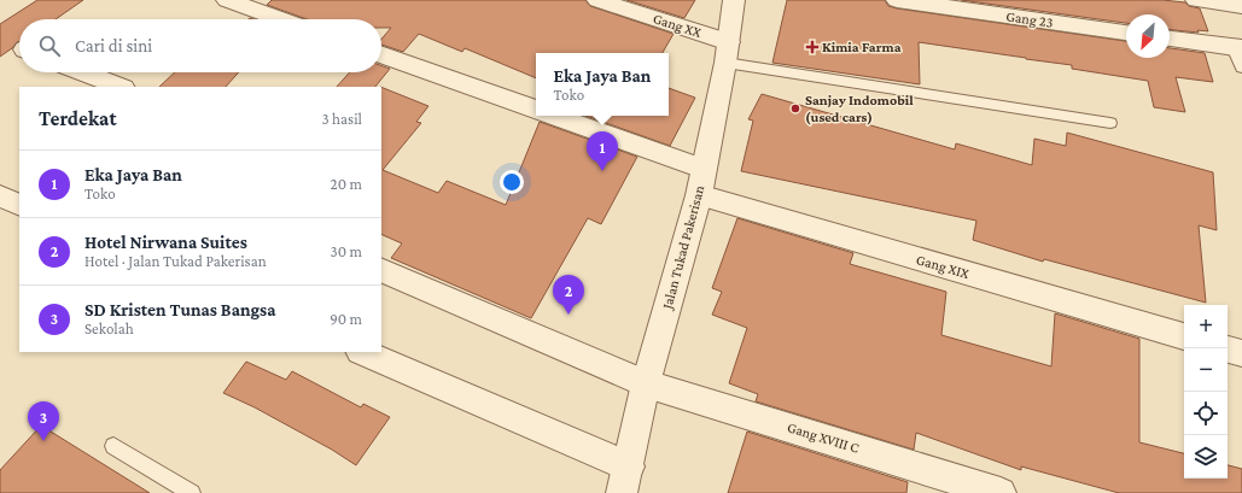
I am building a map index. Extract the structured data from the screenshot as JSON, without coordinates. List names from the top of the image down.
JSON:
{
  "streets": {
    "street": [
      "Gang 23",
      "Gang XX",
      "Jalan Tukad Pakerisan",
      "Gang XIX",
      "Gang XVIII C"
    ]
  },
  "crossings": [
    ["Gang XX", "Jalan Tukad Pakerisan"],
    ["Jalan Tukad Pakerisan", "Gang XIX"],
    ["Jalan Tukad Pakerisan", "Gang XVIII C"]
  ],
  "places": {
    "health": ["Kimia Farma"],
    "other": ["Sanjay Indomobil (used cars)"]
  },
  "north": "bottom left",
  "page": {
    "search": "Cari di sini",
    "popup": ["Eka Jaya Ban", "Toko"],
    "heading": ["Terdekat", "3 hasil"],
    "pins": ["1", "2", "3"],
    "list": [
      {
        "mark": "1",
        "name": "Eka Jaya Ban",
        "note": "Toko",
        "value": "20 m"
      },
      {
        "mark": "2",
        "name": "Hotel Nirwana Suites",
        "note": "Hotel · Jalan Tukad Pakerisan",
        "value": "30 m"
      },
      {
        "mark": "3",
        "name": "SD Kristen Tunas Bangsa",
        "note": "Sekolah",
        "value": "90 m"
      }
    ],
    "map_buttons": ["+", "−"]
  }
}
